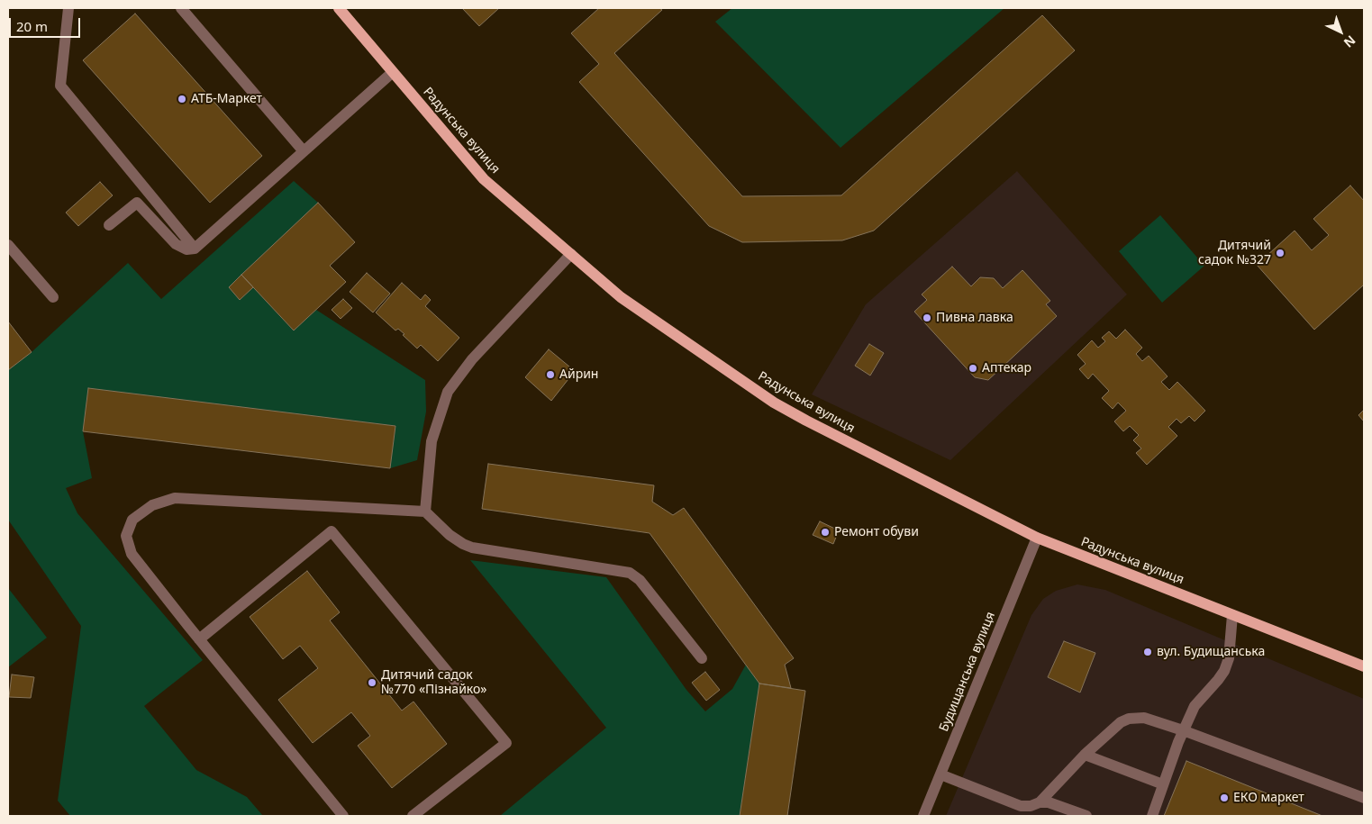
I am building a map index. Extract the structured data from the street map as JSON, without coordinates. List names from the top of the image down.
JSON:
{
  "streets": {
    "main road": ["Радунська вулиця"],
    "street": ["Будищанська вулиця"]
  },
  "crossings": [
    ["Радунська вулиця", "Будищанська вулиця"]
  ],
  "places": [
    "АТБ-Маркет",
    "Дитячий садок №327",
    "Пивна лавка",
    "Аптекар",
    "Айрин",
    "Ремонт обуви",
    "вул. Будищанська",
    "Дитячий садок №770 «Пізнайко»",
    "ЕКО маркет"
  ],
  "scale_bar": "20 m",
  "north": "bottom right"
}
